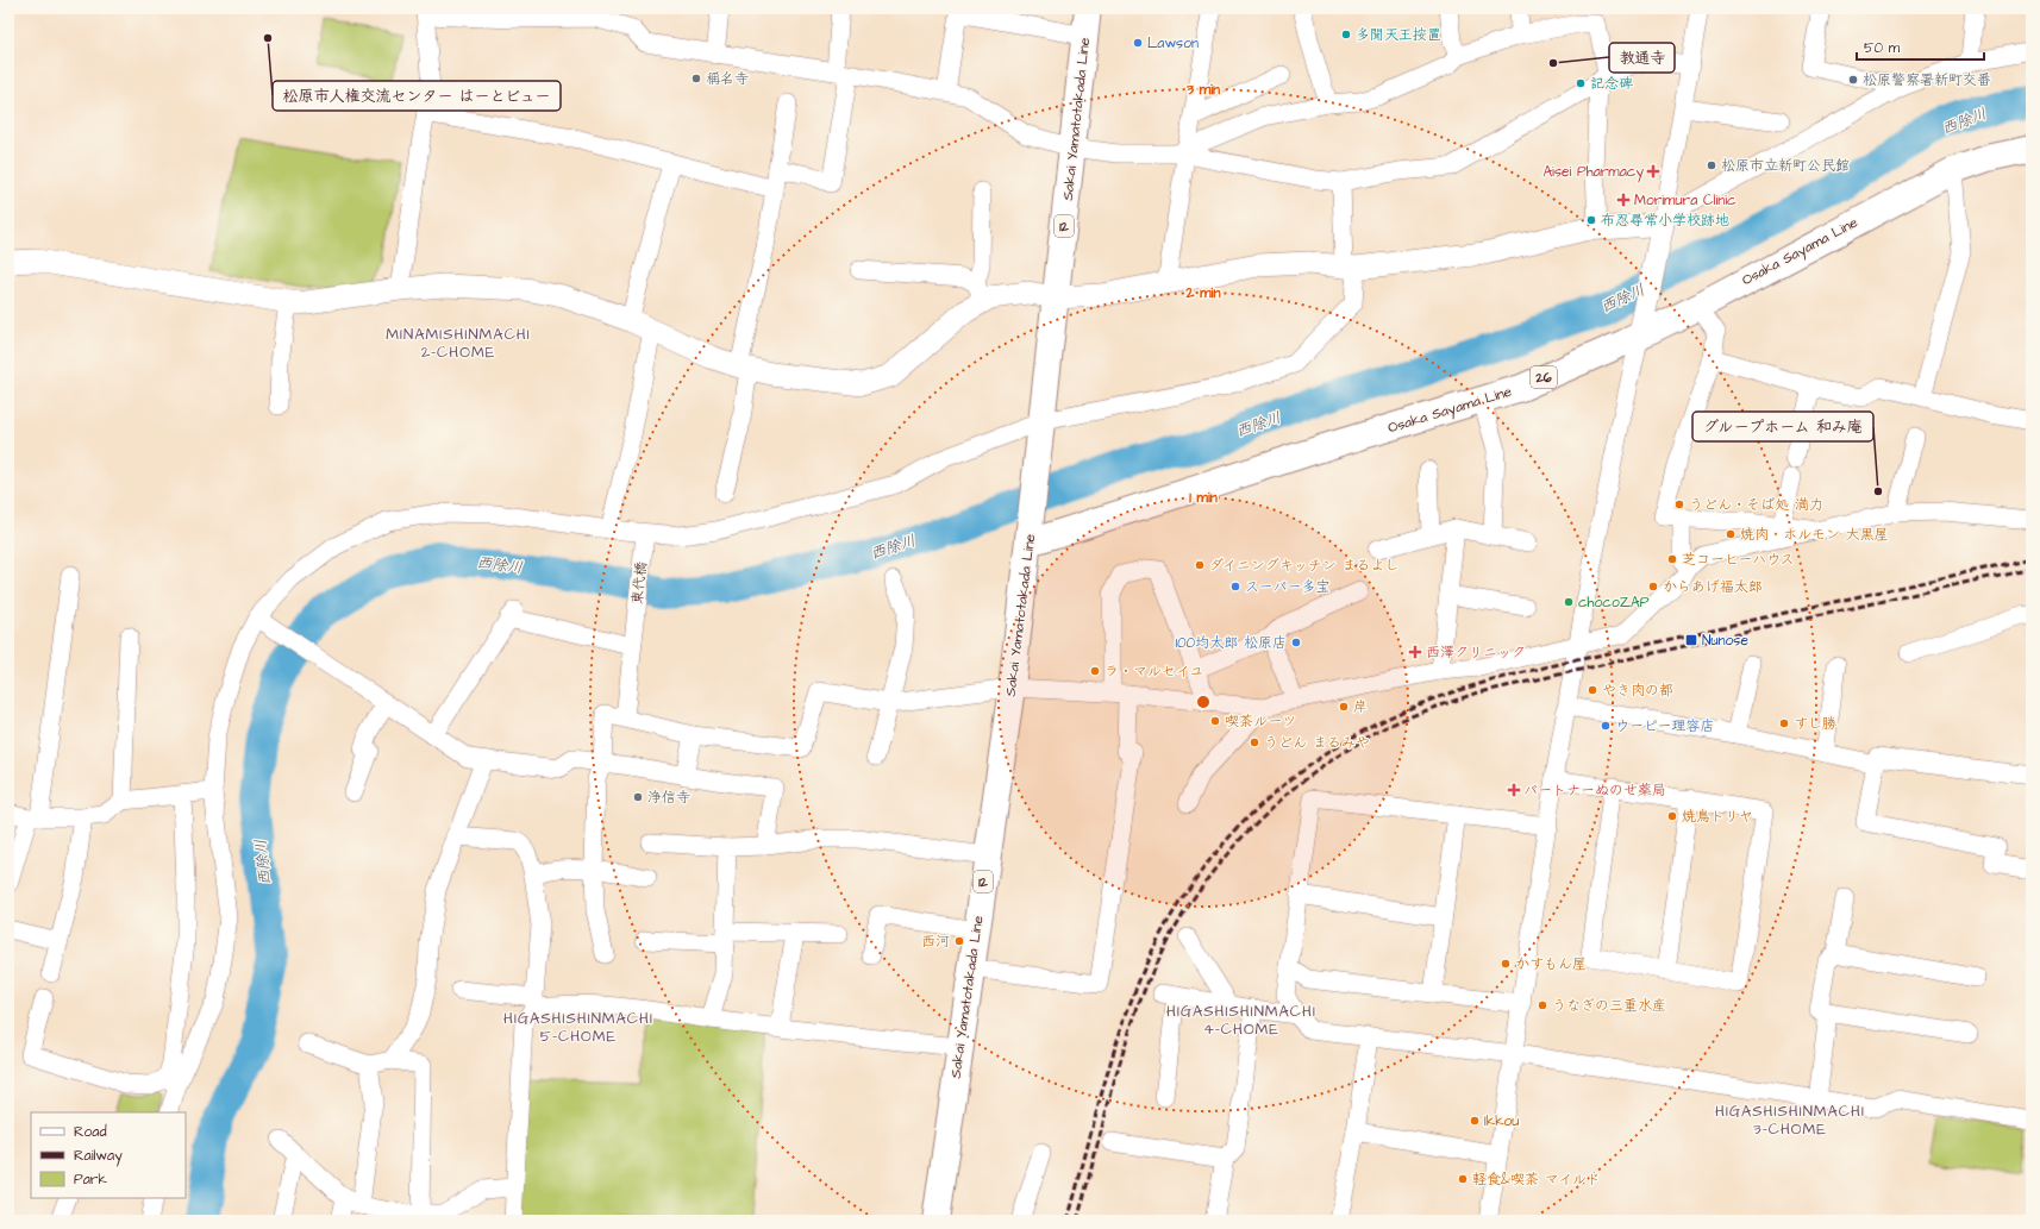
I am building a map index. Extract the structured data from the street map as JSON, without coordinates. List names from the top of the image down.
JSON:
{
  "streets": {
    "main road": [
      "Sakai Yamatotakada Line",
      "12",
      "Osaka Sayama Line",
      "26"
    ],
    "street": ["東代橋"]
  },
  "crossings": [
    ["Sakai Yamatotakada Line", "Osaka Sayama Line"]
  ],
  "districts": [
    "MINAMISHINMACHI 2-CHOME",
    "HIGASHISHINMACHI 4-CHOME",
    "HIGASHISHINMACHI 5-CHOME",
    "HIGASHISHINMACHI 3-CHOME"
  ],
  "water": ["西除川"],
  "places": {
    "other": [
      "多聞天王按置",
      "松原市人権交流センター はーとビュー",
      "Lawson",
      "教通寺",
      "稱名寺",
      "松原警察署新町交番",
      "記念碑",
      "松原市立新町公民館",
      "布忍尋常小学校跡地",
      "グループホーム 和み庵",
      "うどん・そば処 満力",
      "焼肉・ホルモン 大黒屋",
      "芝コーヒーハウス",
      "ダイニングキッチン まるよし",
      "スーパー多宝",
      "からあげ福太郎",
      "chocoZAP",
      "100均太郎 松原店",
      "ラ・マルセイユ",
      "やき肉の都",
      "岸",
      "喫茶ルーツ",
      "すし勝",
      "ウーピー理容店",
      "うどん まるみや",
      "浄信寺",
      "焼鳥トリヤ",
      "西河",
      "かすもん屋",
      "うなぎの三重水産",
      "Ikkou",
      "軽食&喫茶 マイルド"
    ],
    "health": [
      "Aisei Pharmacy",
      "Morimura Clinic",
      "西澤クリニック",
      "パートナーぬのせ薬局"
    ],
    "transit": ["Nunose"]
  },
  "legend": ["Road", "Railway", "Park"],
  "scale_bar": "50 m",
  "rings": ["3 min", "2 min", "1 min"]
}
